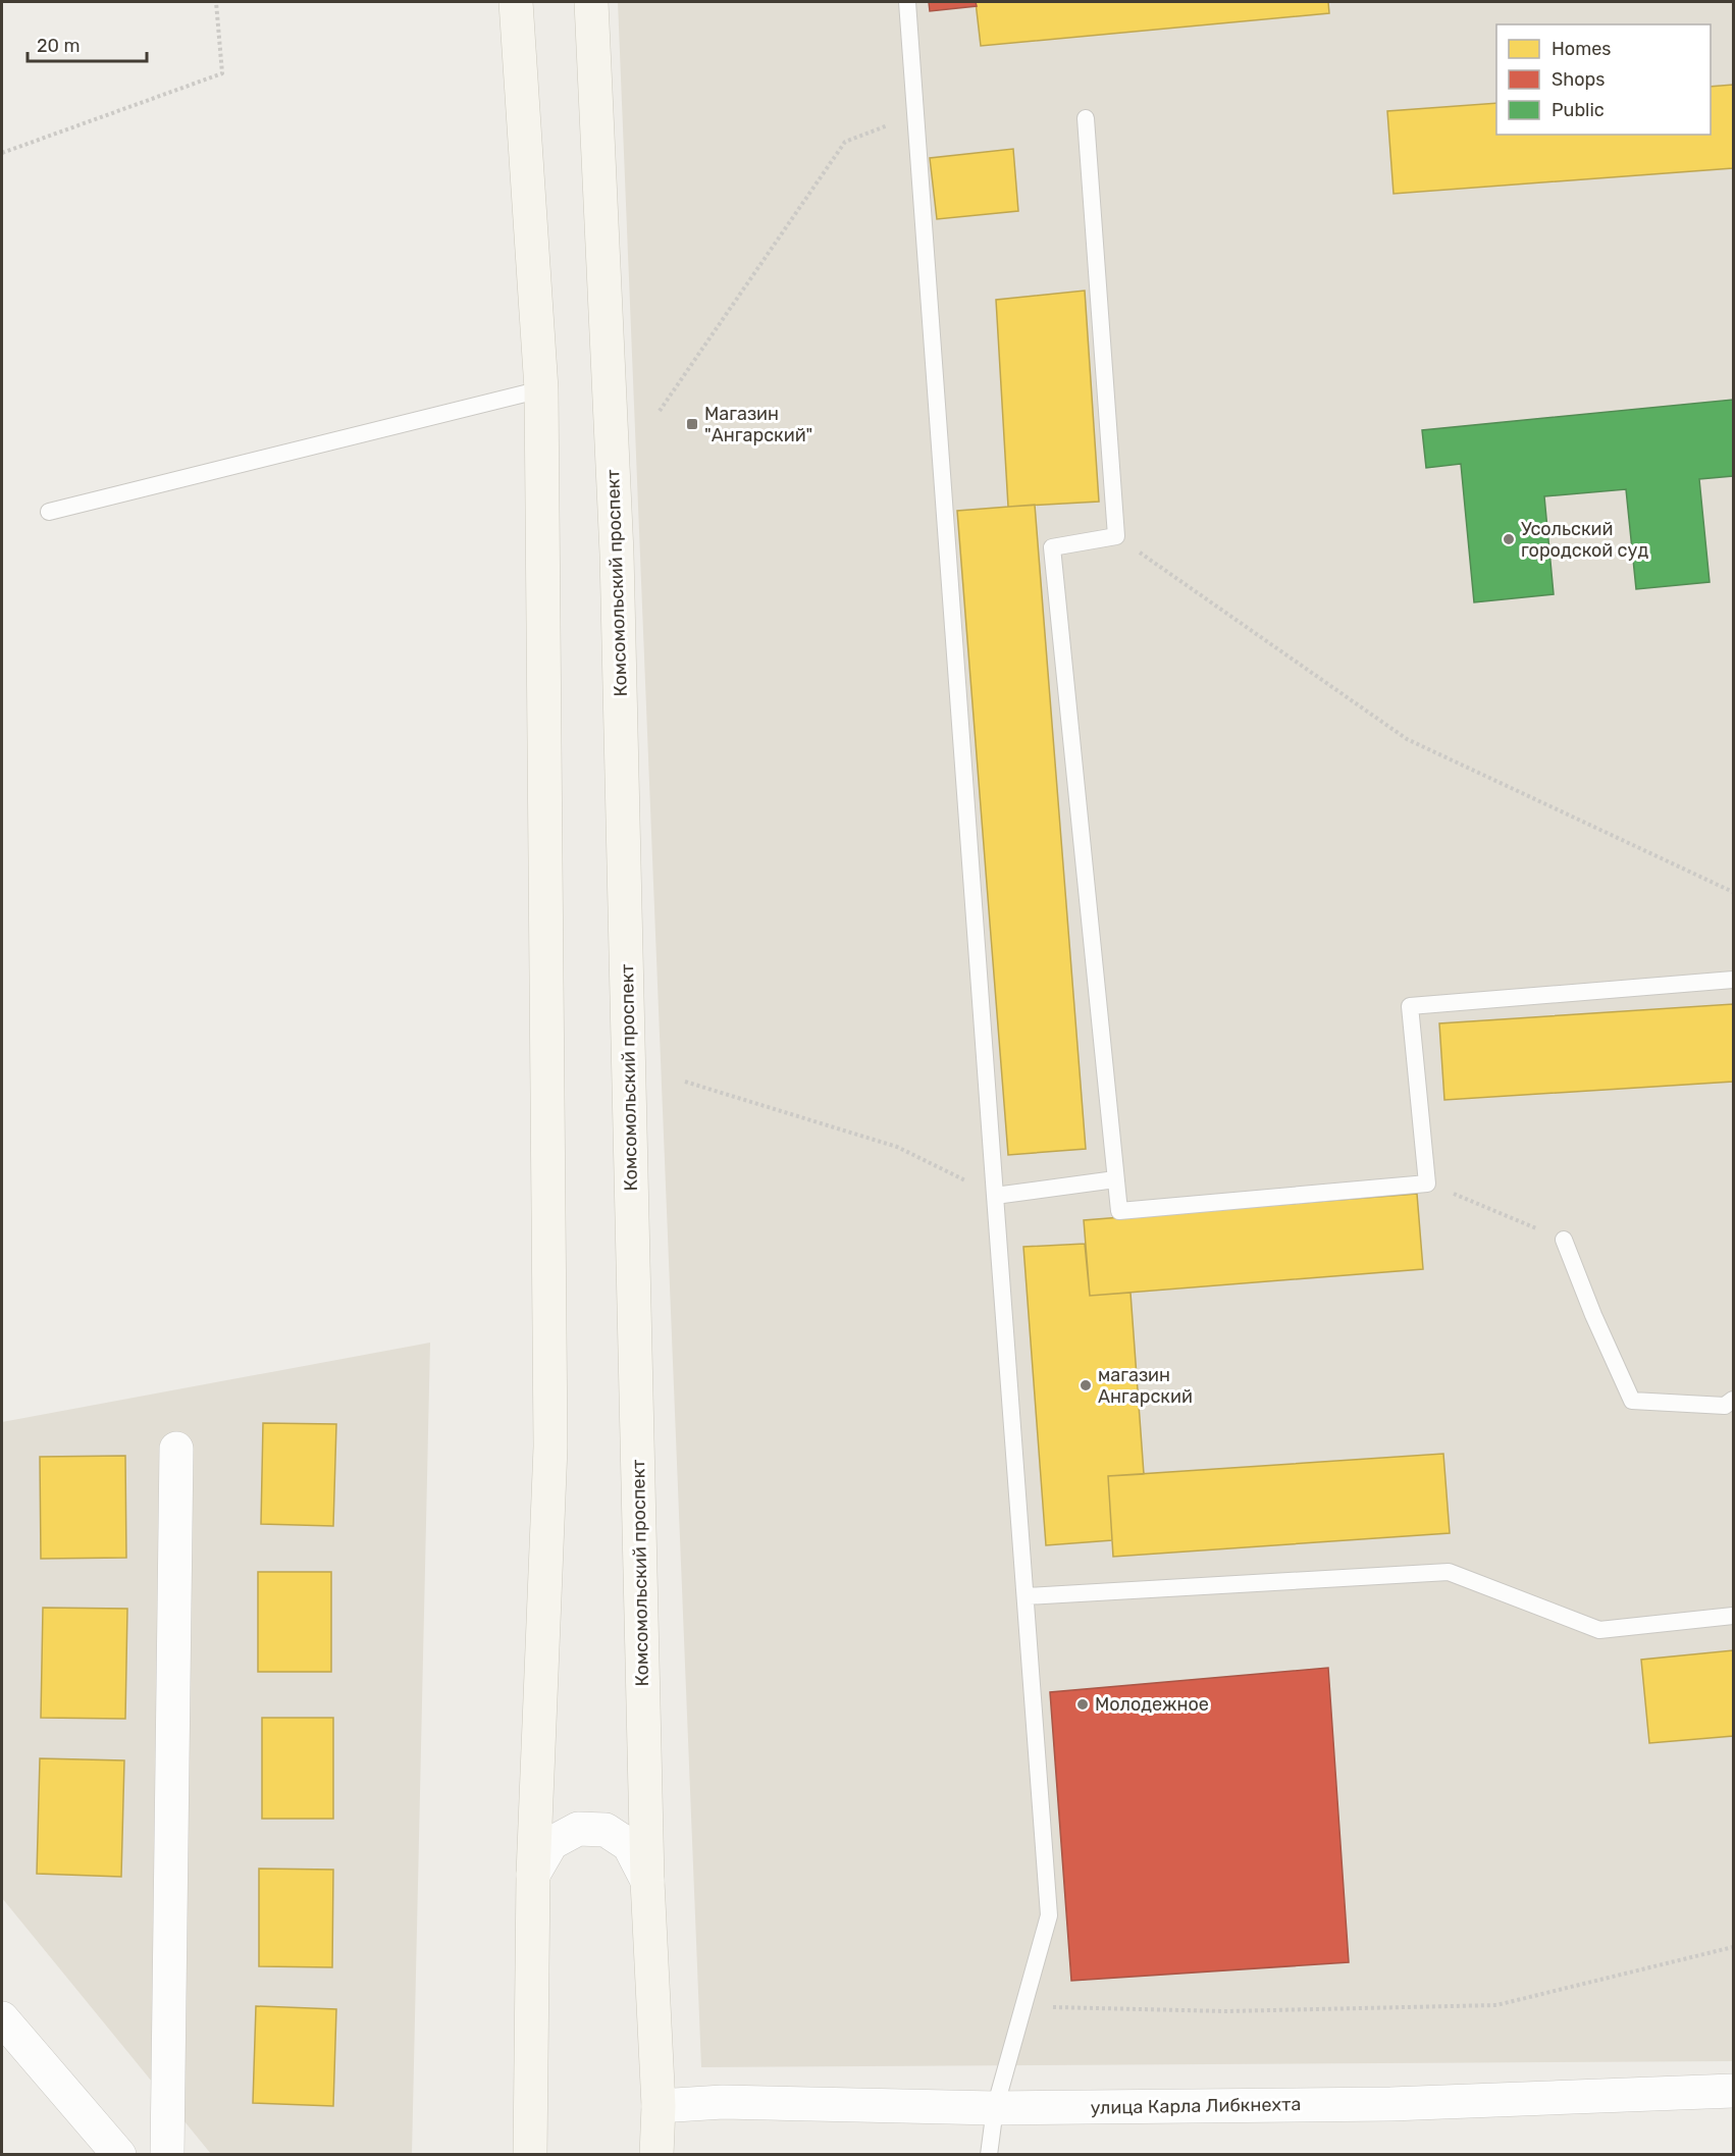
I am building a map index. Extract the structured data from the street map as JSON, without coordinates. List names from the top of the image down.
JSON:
{
  "streets": {
    "main road": ["Комсомольский проспект"],
    "street": ["улица Карла Либкнехта"]
  },
  "crossings": [
    ["Комсомольский проспект", "улица Карла Либкнехта"]
  ],
  "places": {
    "transit": ["Магазин \"Ангарский\""],
    "other": ["Усольский городской суд", "магазин Ангарский", "Молодежное"]
  },
  "legend": ["Homes", "Shops", "Public"],
  "scale_bar": "20 m"
}
